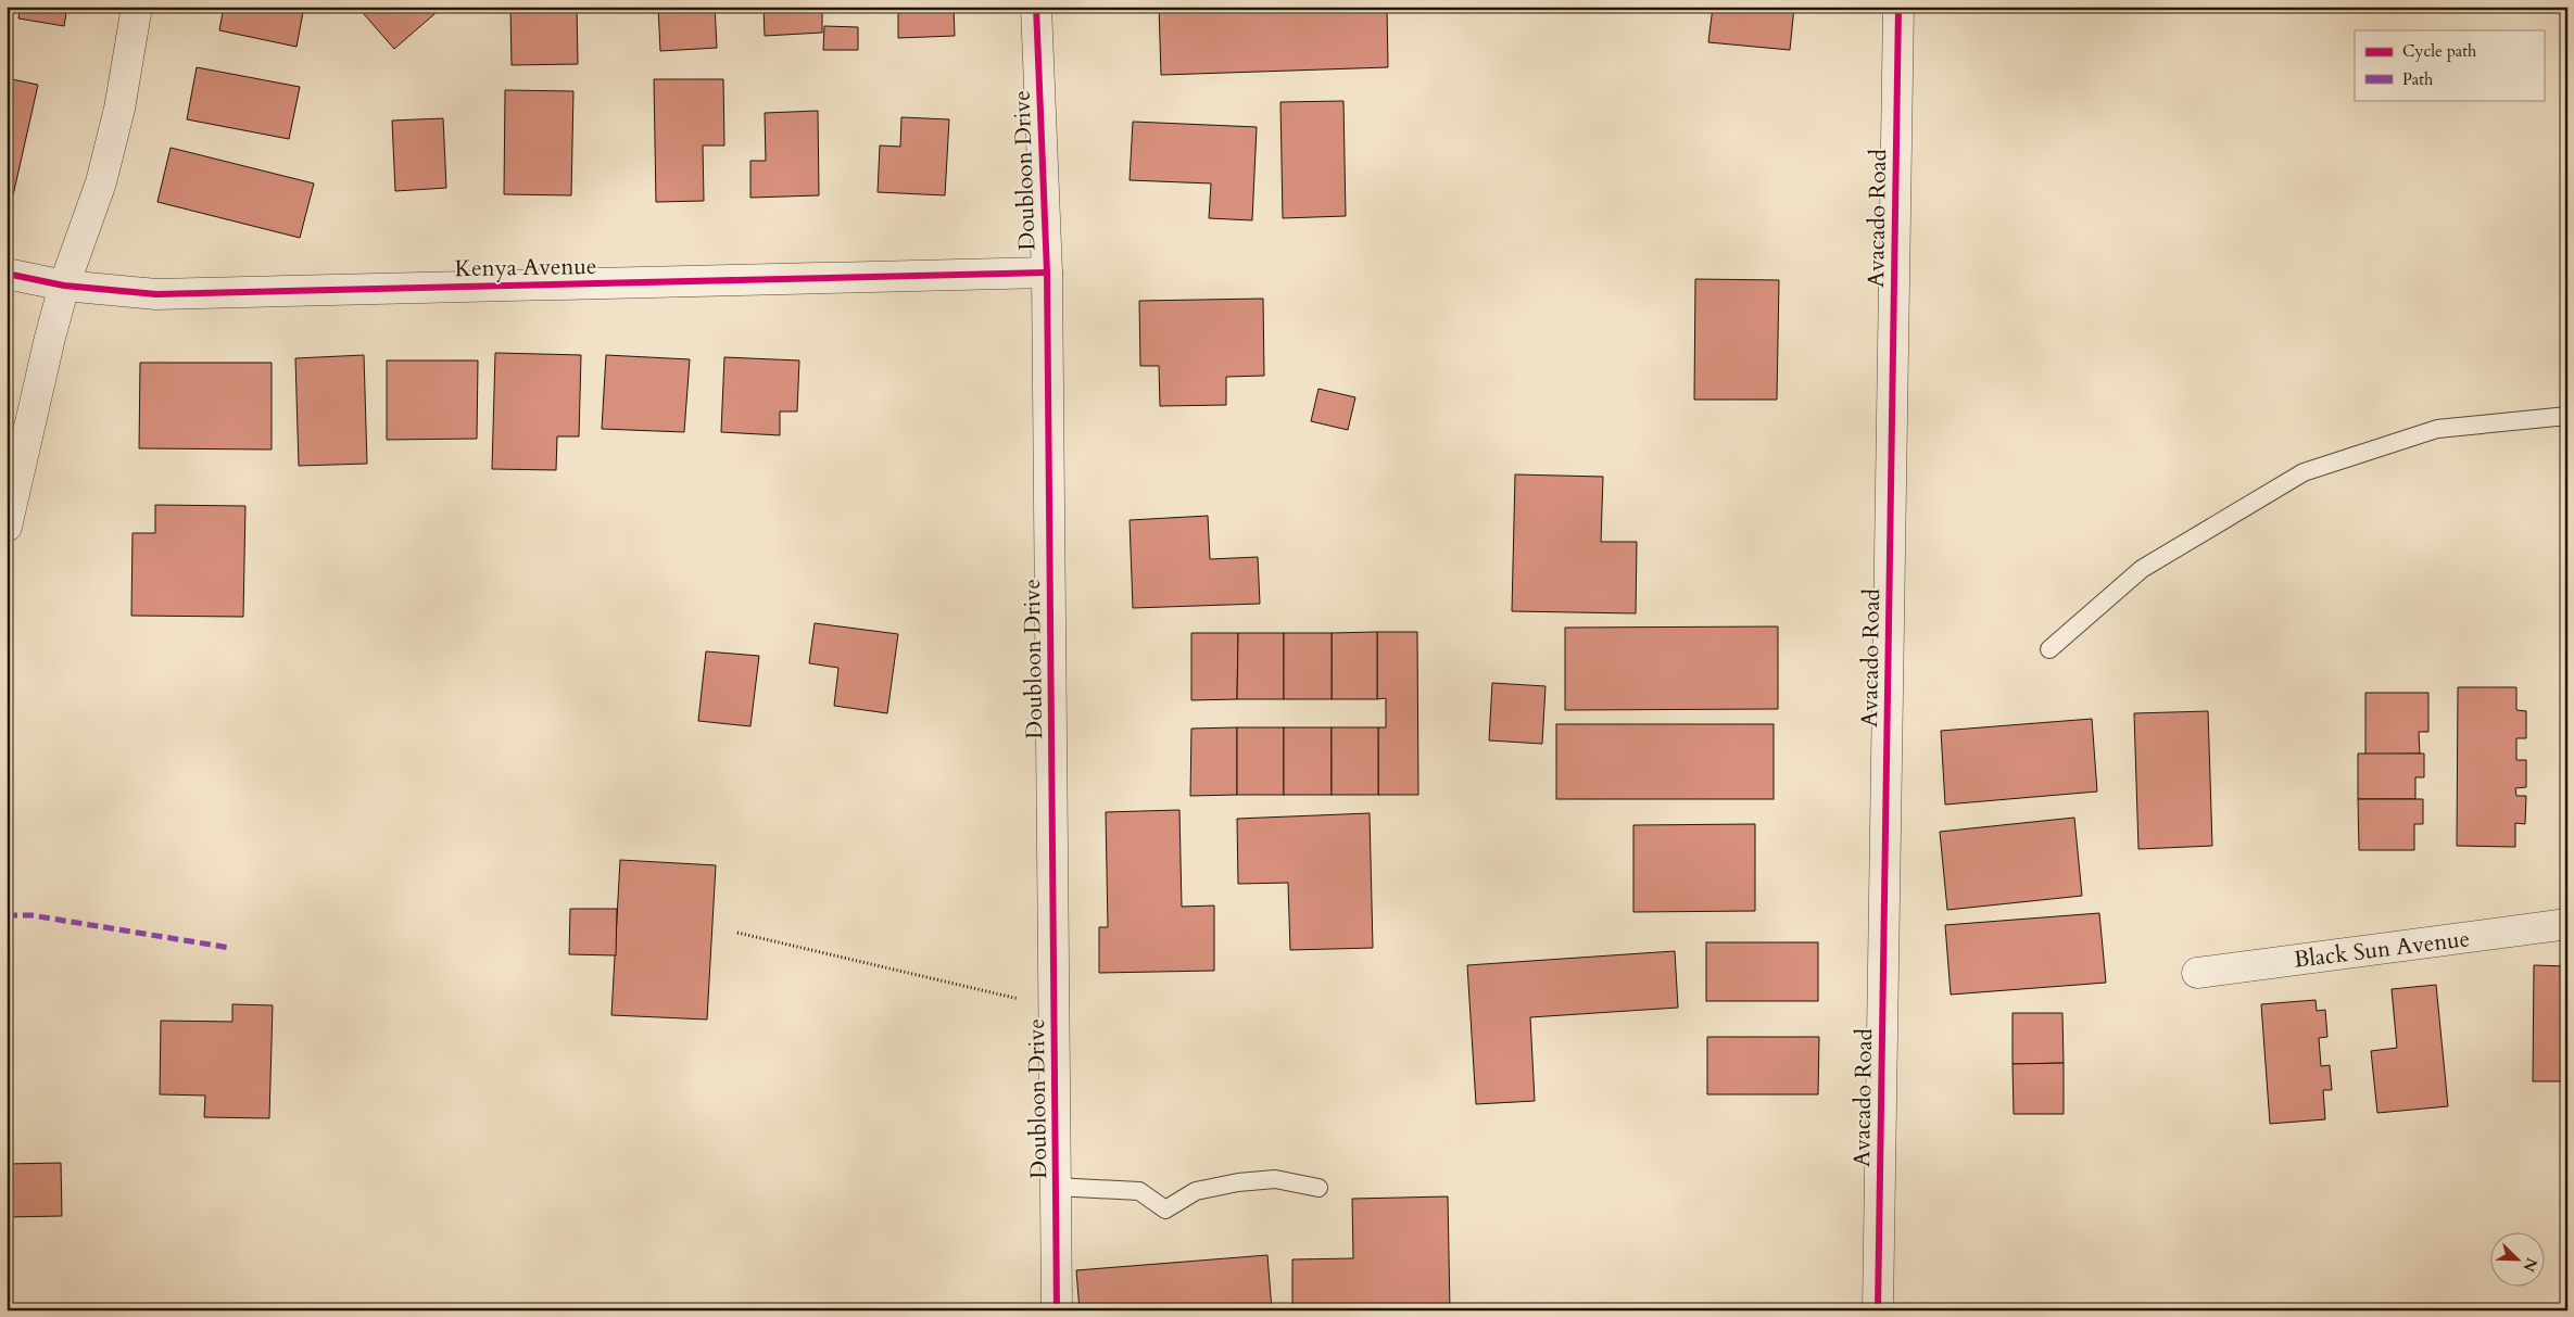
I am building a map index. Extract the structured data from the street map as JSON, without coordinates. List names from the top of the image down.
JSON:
{
  "streets": {
    "street": [
      "Doubloon Drive",
      "Avacado Road",
      "Kenya Avenue",
      "Black Sun Avenue"
    ]
  },
  "crossings": [
    ["Doubloon Drive", "Kenya Avenue"]
  ],
  "legend": ["Cycle path", "Path"],
  "north": "bottom right"
}
